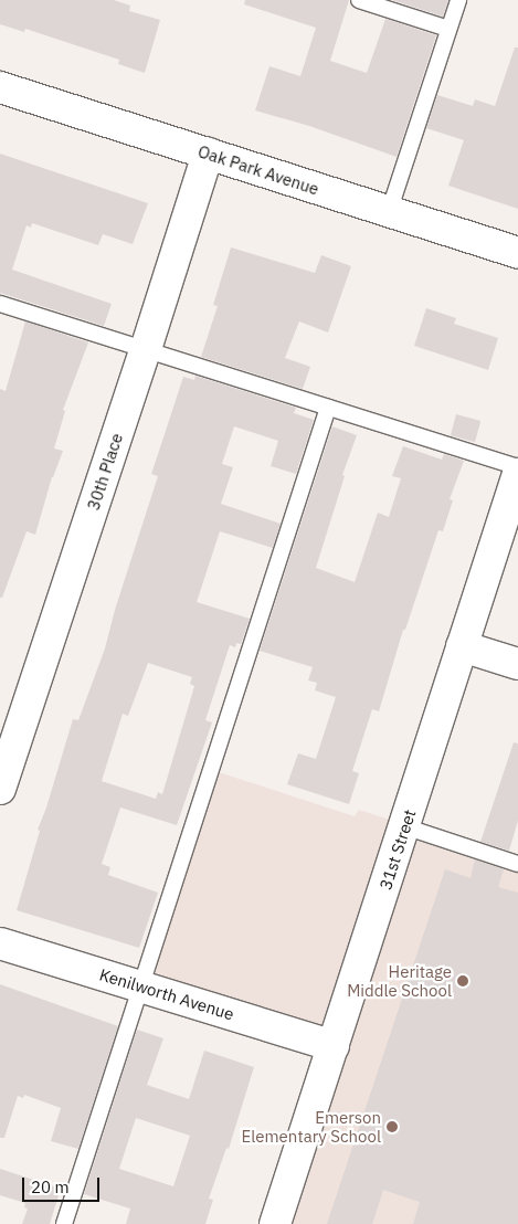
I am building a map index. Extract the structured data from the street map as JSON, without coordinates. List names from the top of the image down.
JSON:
{
  "streets": {
    "street": [
      "Oak Park Avenue",
      "30th Place",
      "31st Street",
      "Kenilworth Avenue"
    ]
  },
  "crossings": [
    ["Oak Park Avenue", "30th Place"],
    ["31st Street", "Kenilworth Avenue"]
  ],
  "places": ["Heritage Middle School", "Emerson Elementary School"],
  "scale_bar": "20 m"
}
